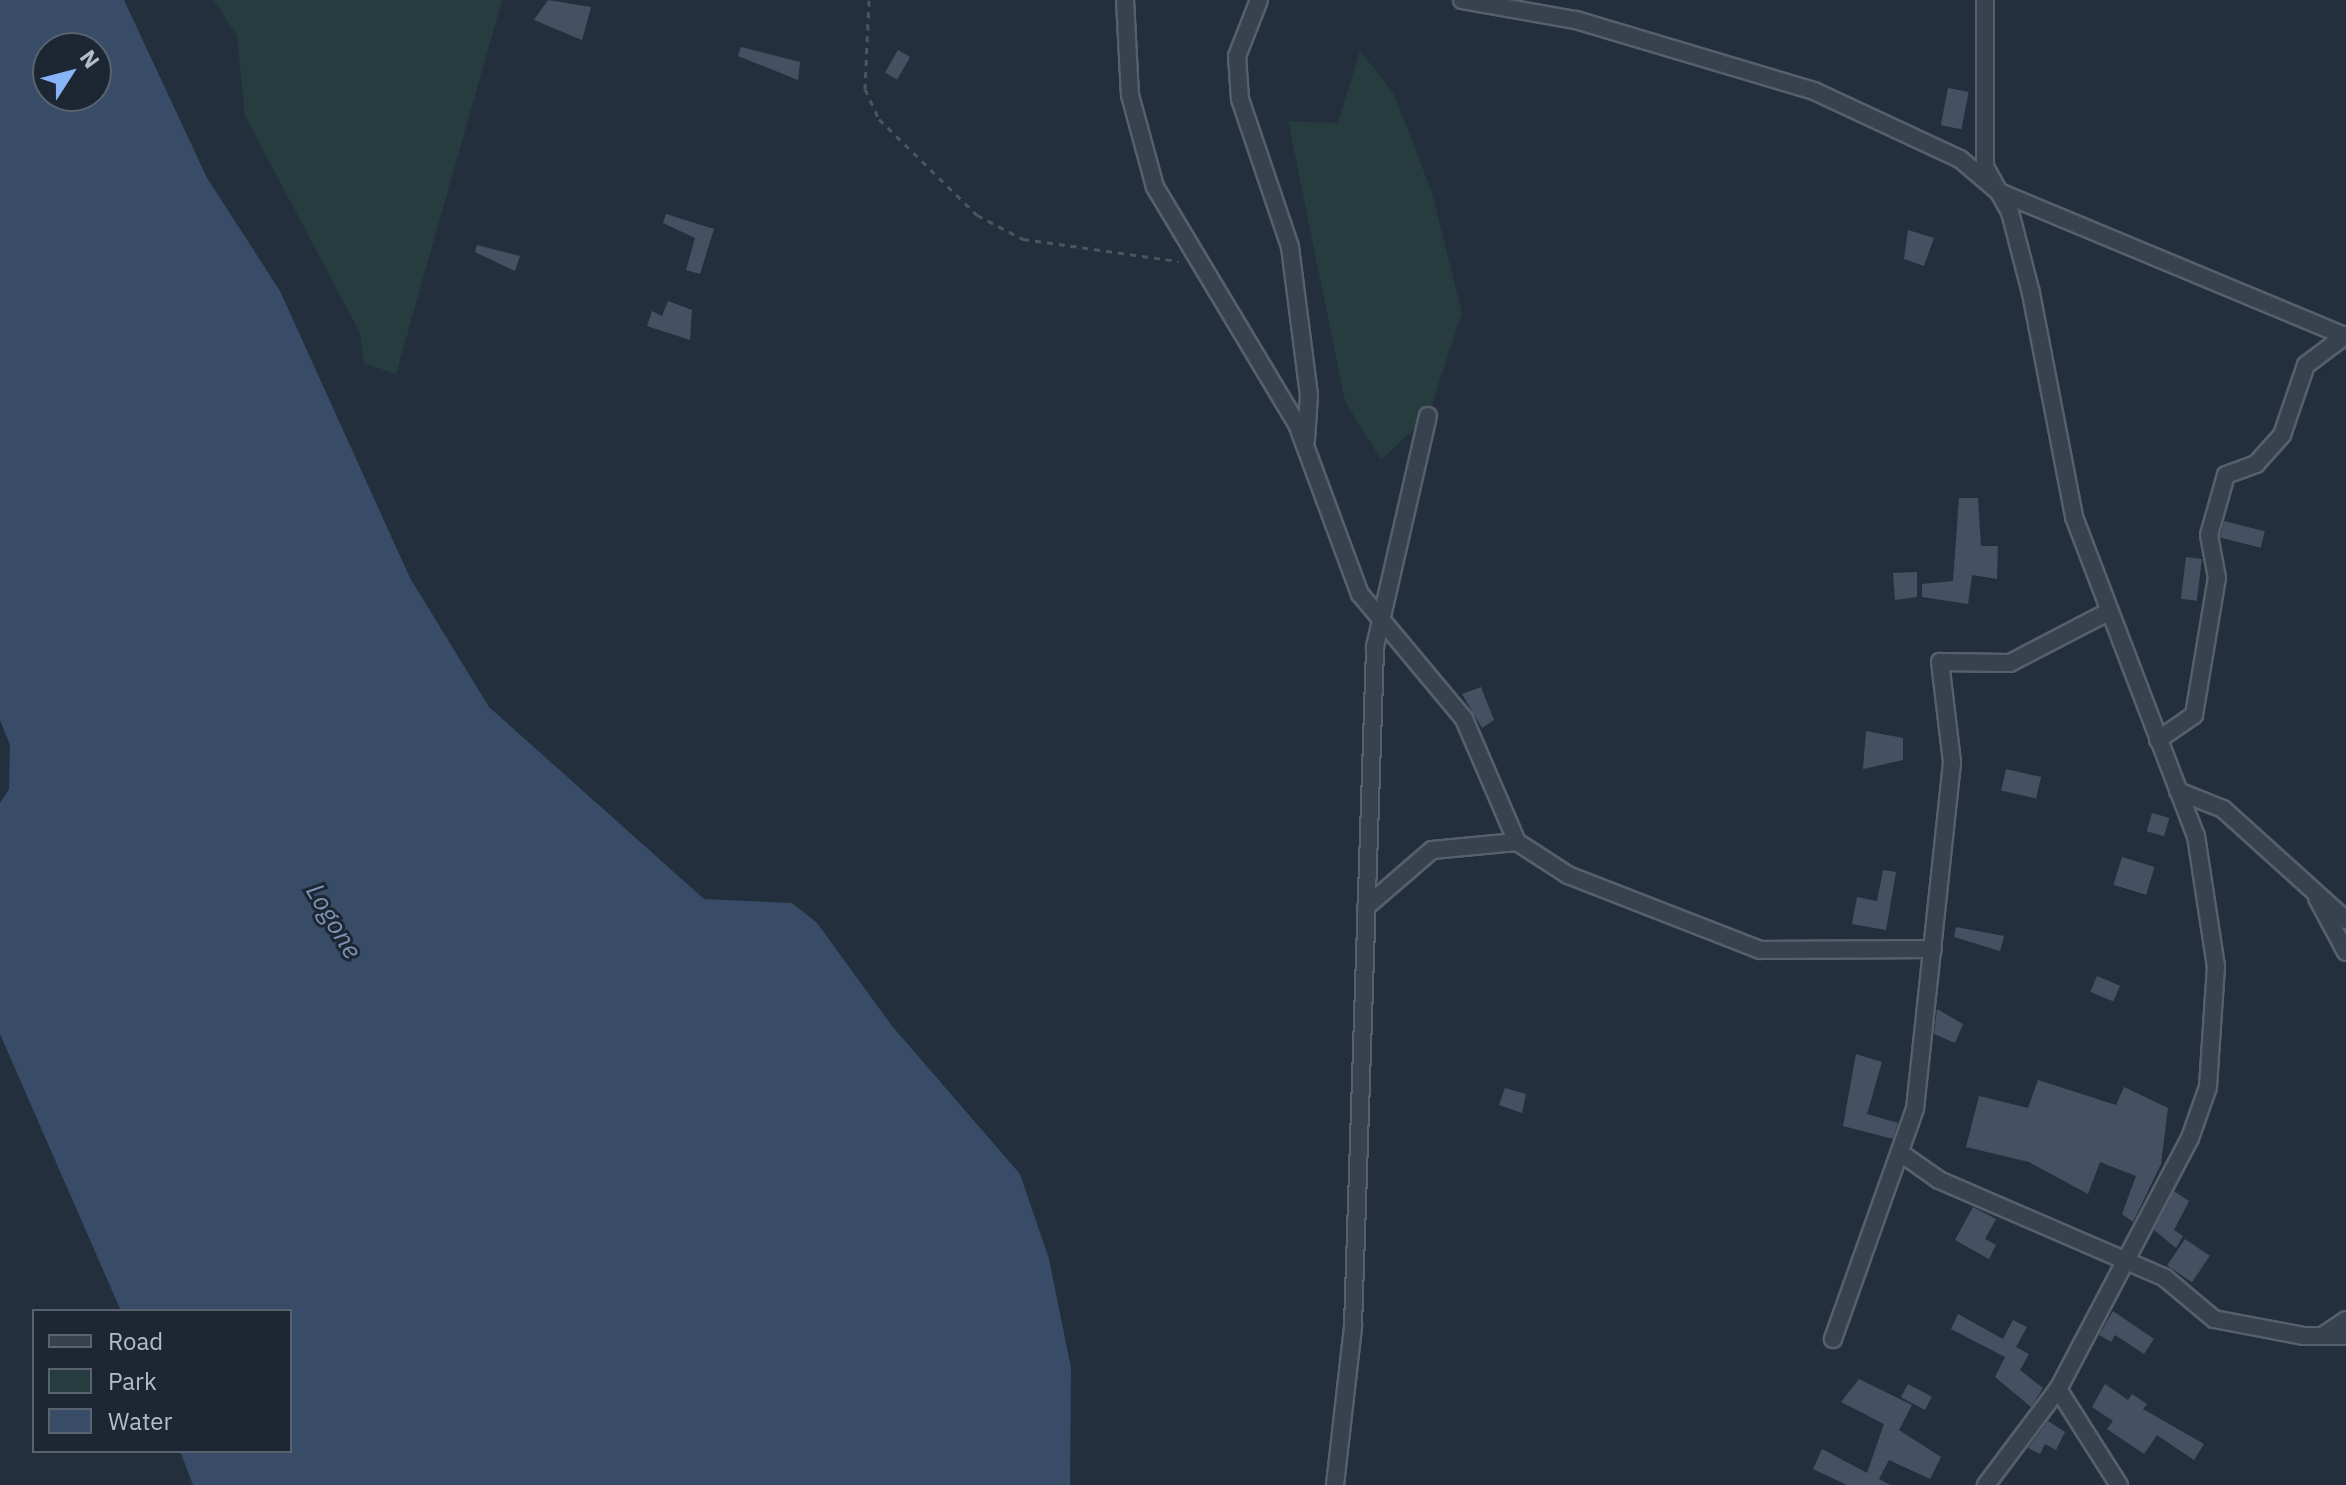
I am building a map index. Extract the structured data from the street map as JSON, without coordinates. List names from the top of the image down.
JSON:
{
  "water": ["Logone"],
  "legend": ["Road", "Park", "Water"],
  "north": "top right"
}
